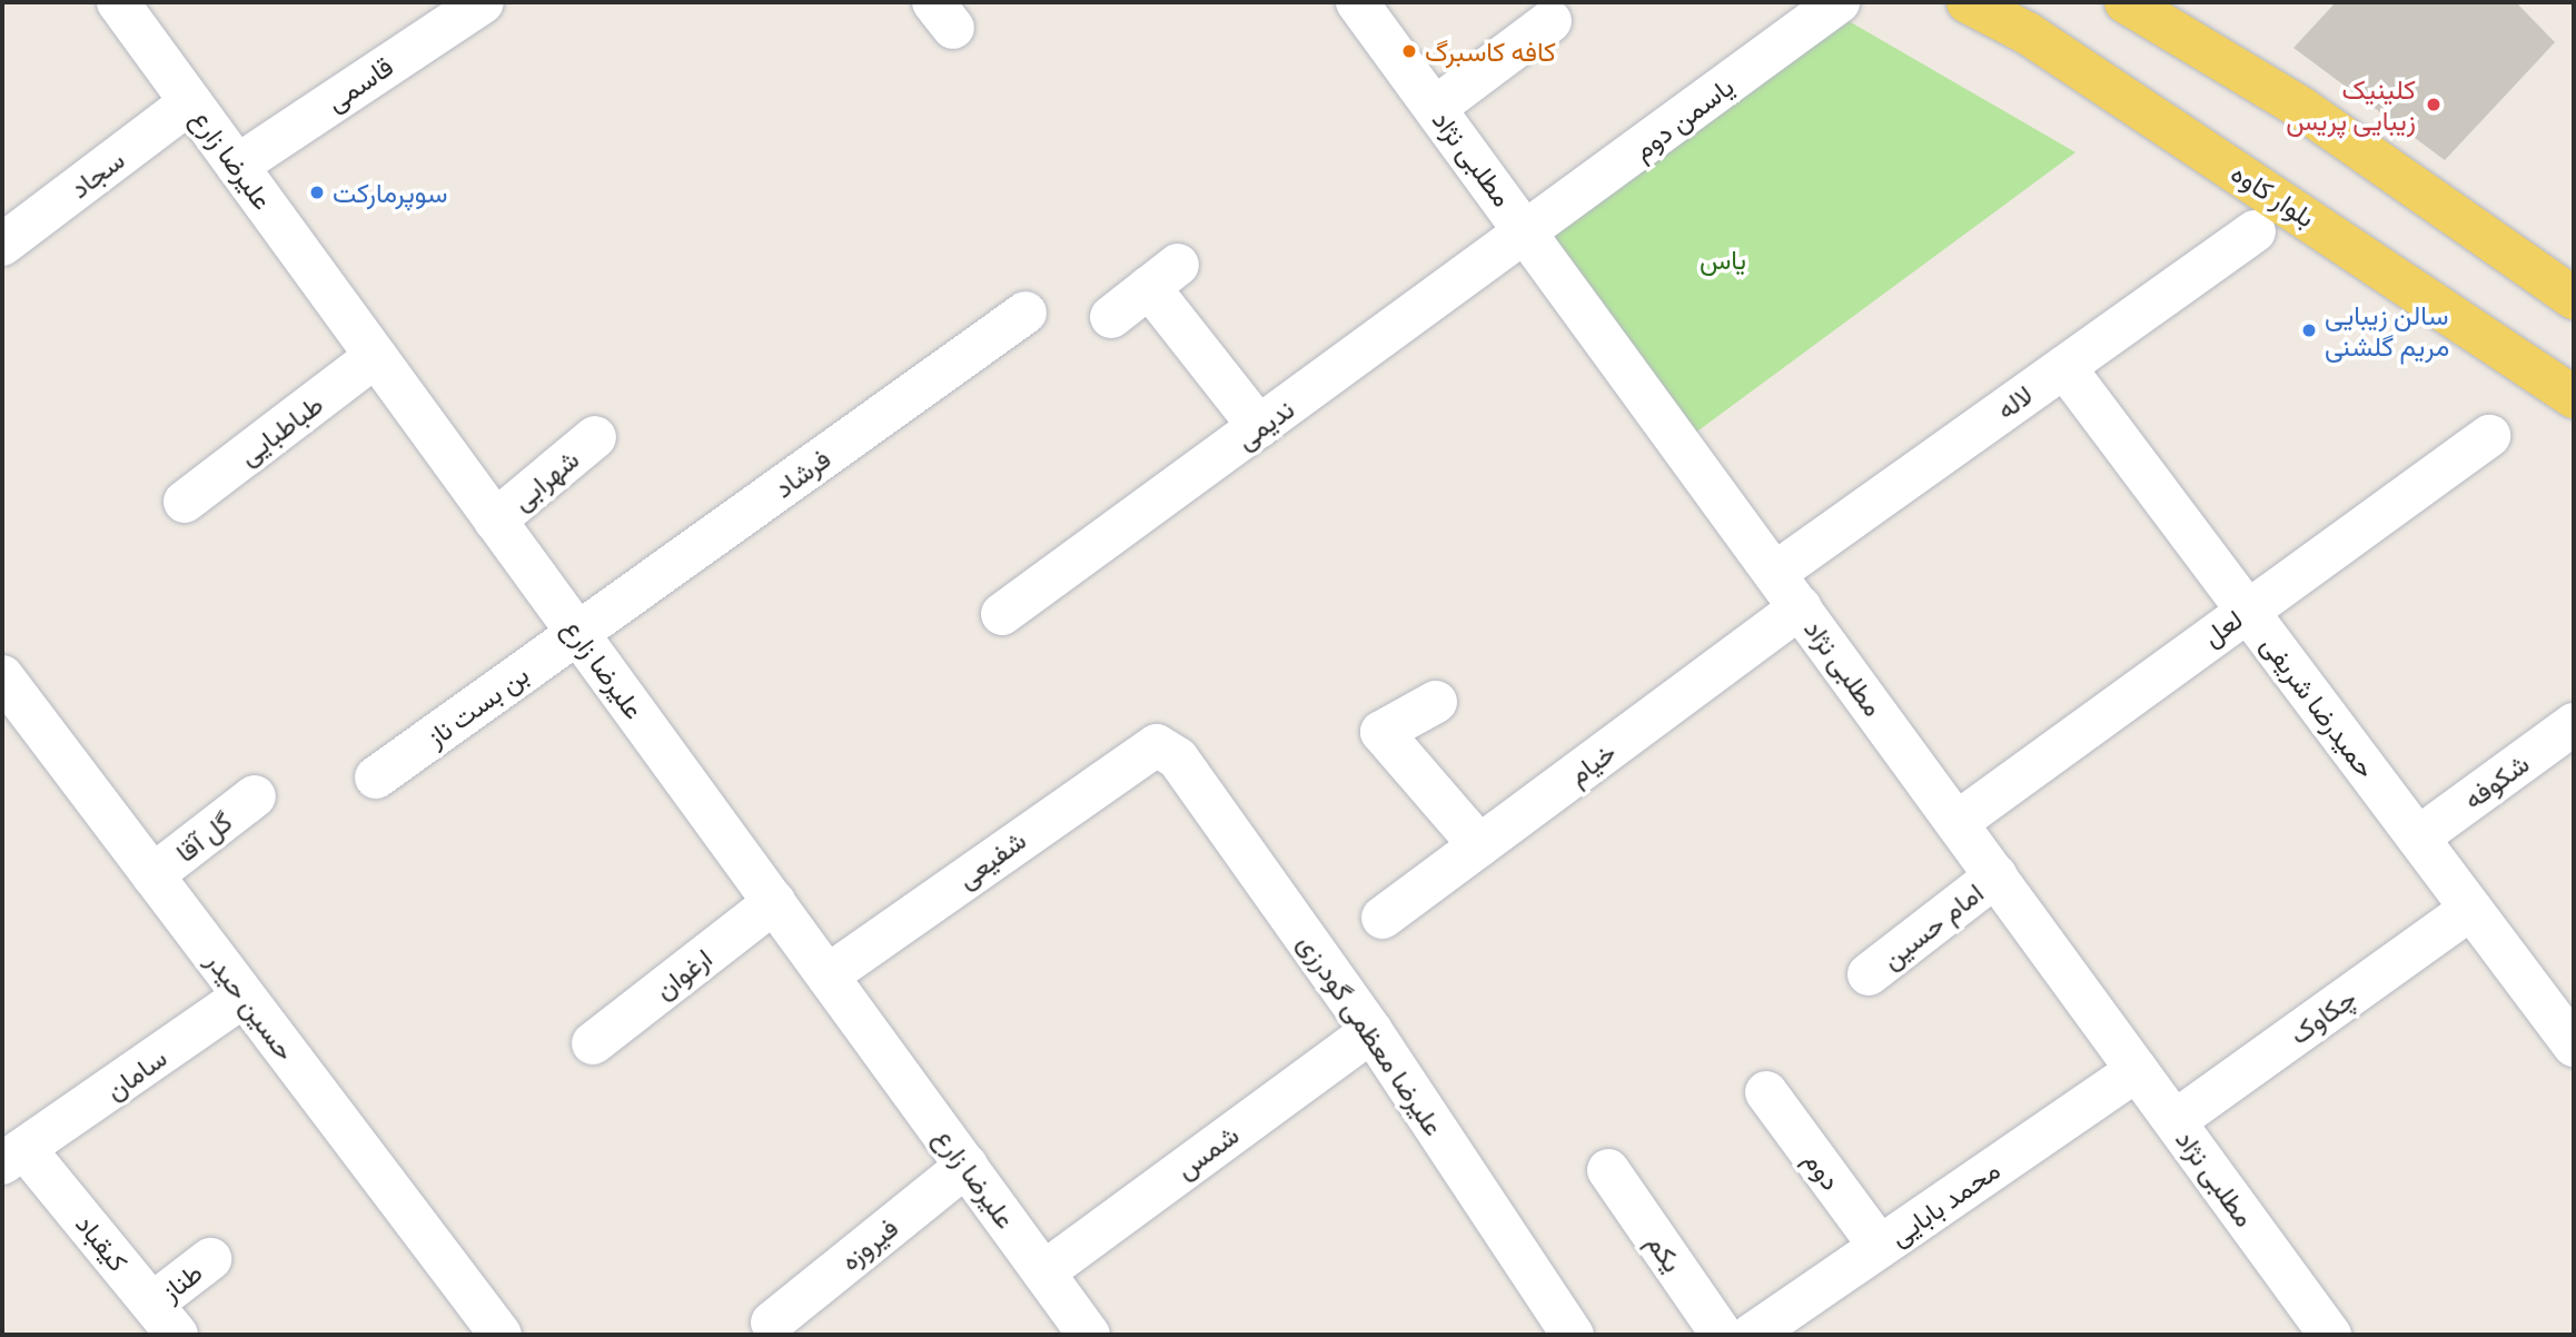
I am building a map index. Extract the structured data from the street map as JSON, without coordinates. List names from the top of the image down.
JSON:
{
  "streets": {
    "main road": ["بلوار کاوه"],
    "street": [
      "قاسمی",
      "یاسمن دوم",
      "مطلبی نژاد",
      "علیرضا زارع",
      "سجاد",
      "لاله",
      "ندیمی",
      "طباطبایی",
      "فرشاد",
      "شهرابی",
      "لعل",
      "بن بست ناز",
      "حمیدرضا شریفی",
      "خیام",
      "شکوفه",
      "گل آقا",
      "شفیعی",
      "امام حسین",
      "ارغوان",
      "حسین حیدر",
      "چکاوک",
      "علیرضا معظمی گودرزی",
      "سامان",
      "شمس",
      "دوم",
      "محمد بابایی",
      "کیقباد",
      "فیروزه",
      "یکم",
      "طناز"
    ]
  },
  "crossings": [
    ["قاسمی", "علیرضا زارع"],
    ["یاسمن دوم", "مطلبی نژاد"],
    ["یاسمن دوم", "ندیمی"],
    ["مطلبی نژاد", "لاله"],
    ["مطلبی نژاد", "ندیمی"],
    ["مطلبی نژاد", "لعل"],
    ["مطلبی نژاد", "خیام"],
    ["مطلبی نژاد", "امام حسین"],
    ["مطلبی نژاد", "چکاوک"],
    ["مطلبی نژاد", "محمد بابایی"],
    ["علیرضا زارع", "سجاد"],
    ["علیرضا زارع", "طباطبایی"],
    ["علیرضا زارع", "فرشاد"],
    ["علیرضا زارع", "شهرابی"],
    ["علیرضا زارع", "بن بست ناز"],
    ["علیرضا زارع", "شفیعی"],
    ["علیرضا زارع", "ارغوان"],
    ["علیرضا زارع", "شمس"],
    ["علیرضا زارع", "فیروزه"],
    ["لاله", "حمیدرضا شریفی"],
    ["فرشاد", "بن بست ناز"],
    ["لعل", "حمیدرضا شریفی"],
    ["حمیدرضا شریفی", "شکوفه"],
    ["حمیدرضا شریفی", "چکاوک"],
    ["گل آقا", "حسین حیدر"],
    ["شفیعی", "علیرضا معظمی گودرزی"],
    ["حسین حیدر", "سامان"],
    ["علیرضا معظمی گودرزی", "شمس"],
    ["سامان", "کیقباد"],
    ["دوم", "محمد بابایی"],
    ["کیقباد", "طناز"]
  ],
  "parks": ["یاس"],
  "places": [
    "کافه کاسبرگ",
    "کلینیک زیبایی پریس",
    "سوپرمارکت",
    "سالن زیبایی مریم گلشنی"
  ]
}
